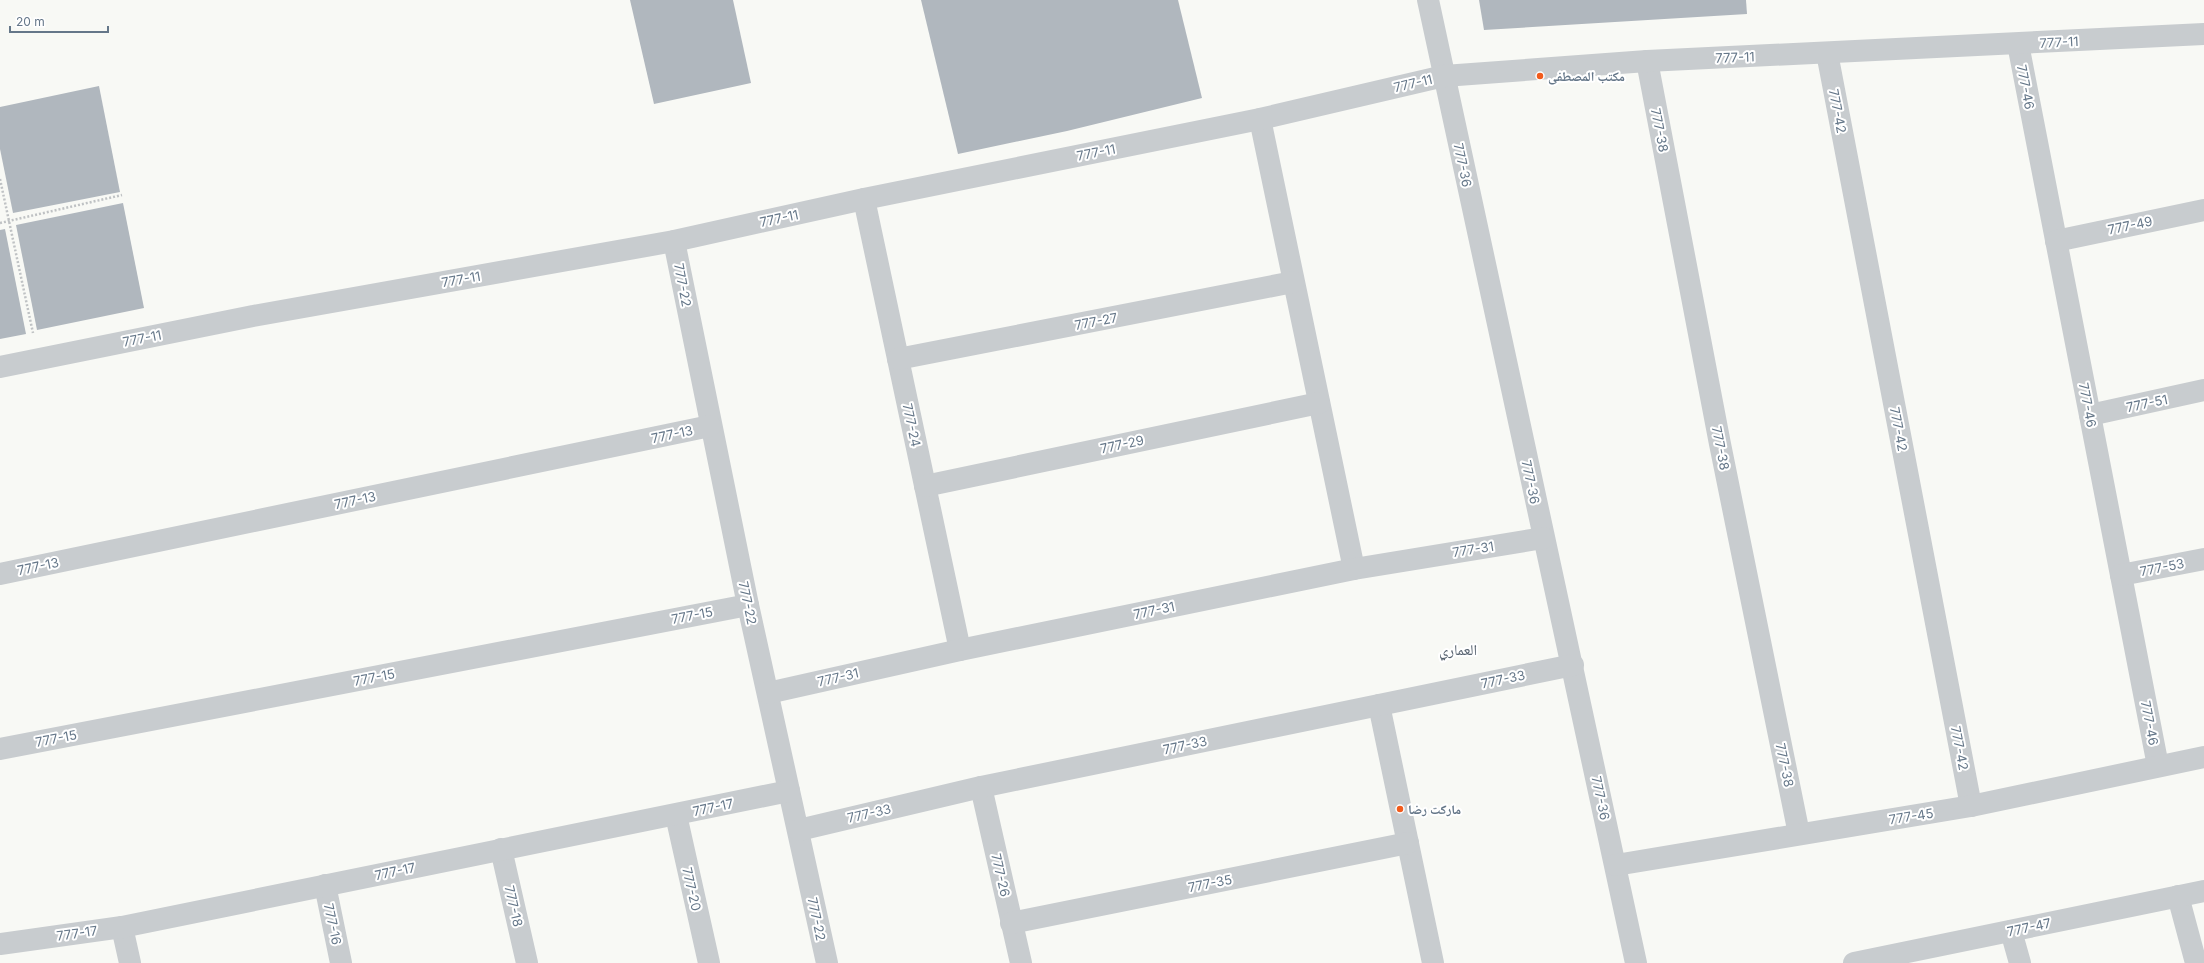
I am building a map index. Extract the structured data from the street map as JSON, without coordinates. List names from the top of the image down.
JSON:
{
  "streets": {
    "street": [
      "777-11",
      "777-46",
      "777-42",
      "777-38",
      "777-36",
      "777-49",
      "777-22",
      "777-27",
      "777-51",
      "777-24",
      "777-13",
      "777-29",
      "777-31",
      "777-53",
      "777-15",
      "777-33",
      "777-17",
      "777-45",
      "777-26",
      "777-35",
      "777-20",
      "777-18",
      "777-16",
      "777-47"
    ]
  },
  "crossings": [
    ["777-11", "777-46"],
    ["777-11", "777-42"],
    ["777-11", "777-38"],
    ["777-11", "777-36"],
    ["777-11", "777-22"],
    ["777-11", "777-24"],
    ["777-46", "777-49"],
    ["777-46", "777-51"],
    ["777-46", "777-53"],
    ["777-46", "777-45"],
    ["777-42", "777-45"],
    ["777-38", "777-45"],
    ["777-36", "777-31"],
    ["777-36", "777-33"],
    ["777-36", "777-45"],
    ["777-22", "777-13"],
    ["777-22", "777-31"],
    ["777-22", "777-15"],
    ["777-22", "777-33"],
    ["777-22", "777-17"],
    ["777-27", "777-24"],
    ["777-24", "777-29"],
    ["777-24", "777-31"],
    ["777-33", "777-26"],
    ["777-17", "777-20"],
    ["777-17", "777-18"],
    ["777-17", "777-16"],
    ["777-26", "777-35"]
  ],
  "districts": ["العماري"],
  "places": ["مكتب المصطفى", "ماركت رضا"],
  "scale_bar": "20 m"
}
